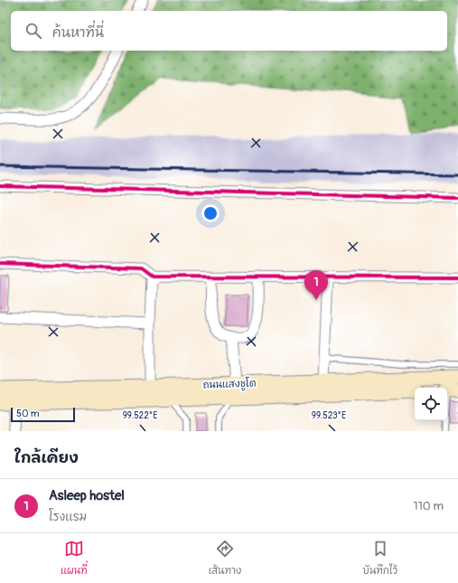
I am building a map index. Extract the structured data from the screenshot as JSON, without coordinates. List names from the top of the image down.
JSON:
{
  "streets": {
    "main road": ["ถนนแสงชูโต"]
  },
  "scale_bar": "50 m",
  "page": {
    "search": "ค้นหาที่นี่",
    "pins": "1",
    "scale": "50 m",
    "heading": "ใกล้เคียง",
    "list": [
      {
        "mark": "1",
        "name": "Asleep hostel",
        "note": "โรงแรม",
        "value": "110 m"
      }
    ],
    "nav": ["แผนที่", "เส้นทาง", "บันทึกไว้"]
  },
  "coordinates": ["99.522°E", "99.523°E"]
}
